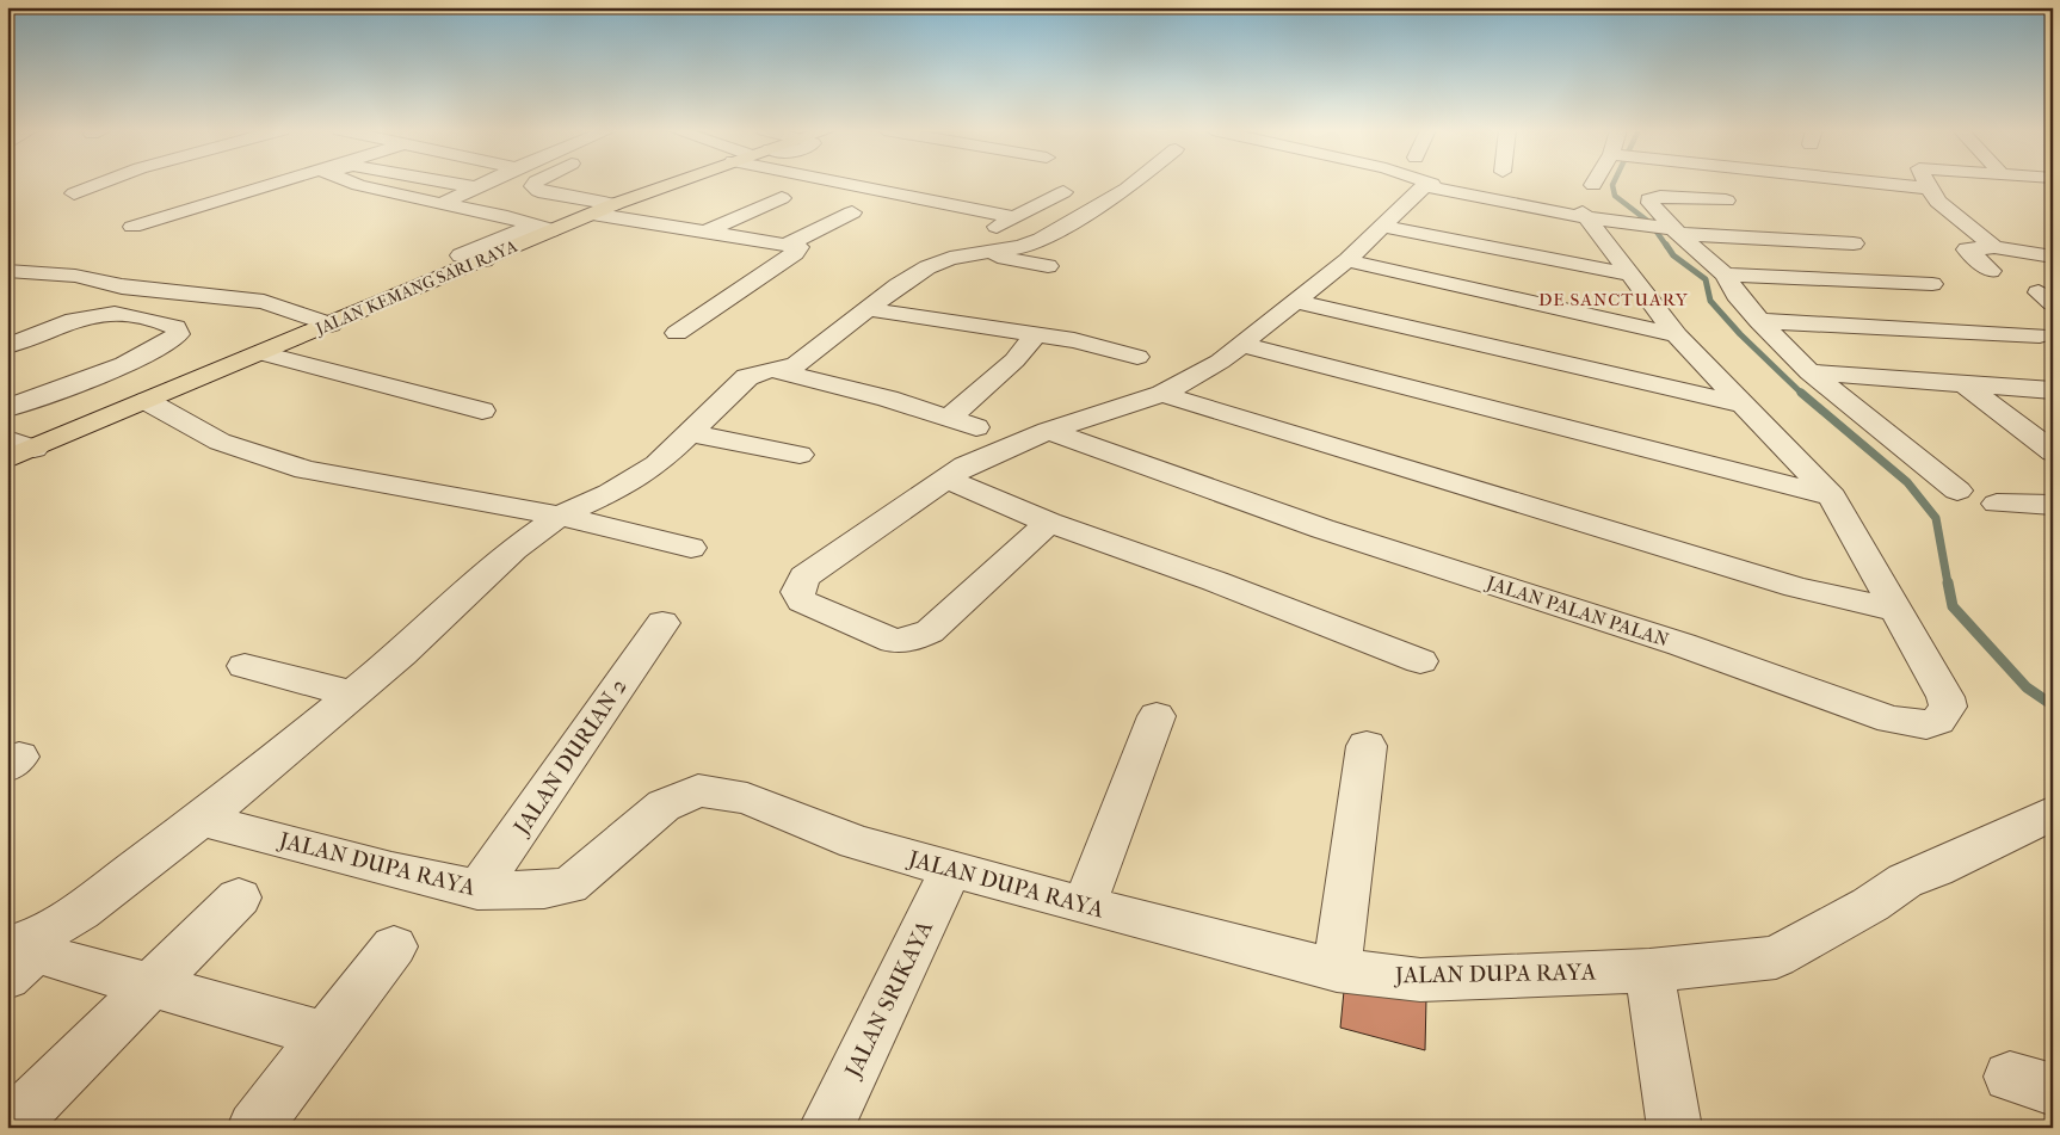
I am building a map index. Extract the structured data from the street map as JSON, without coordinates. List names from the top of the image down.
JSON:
{
  "streets": {
    "main road": ["JALAN KEMANG SARI RAYA"],
    "street": [
      "JALAN PALAN PALAN",
      "JALAN DURIAN 2",
      "JALAN DUPA RAYA",
      "JALAN SRIKAYA"
    ]
  },
  "crossings": [
    ["JALAN DURIAN 2", "JALAN DUPA RAYA"],
    ["JALAN DUPA RAYA", "JALAN SRIKAYA"]
  ],
  "districts": ["DE SANCTUARY"]
}
